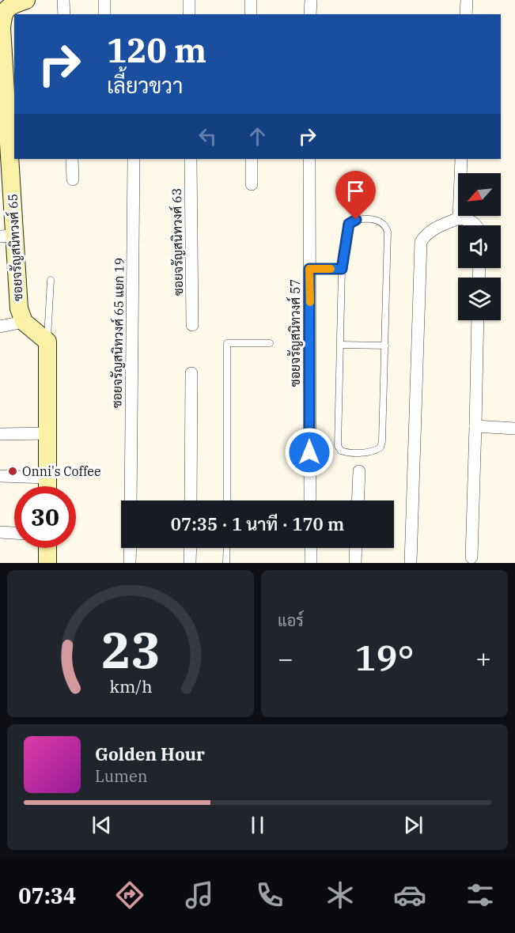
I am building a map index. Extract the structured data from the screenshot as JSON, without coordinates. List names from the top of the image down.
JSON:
{
  "streets": {
    "street": [
      "ซอยจรัญสนิทวงศ์ 63",
      "ซอยจรัญสนิทวงศ์ 65",
      "ซอยจรัญสนิทวงศ์ 65 แยก 19",
      "ซอยจรัญสนิทวงศ์ 57"
    ]
  },
  "places": ["Onni's Coffee"],
  "north": "bottom left",
  "page": {
    "turn": ["120 m", "เลี้ยวขวา"],
    "limit": "30",
    "trip": "07:35 · 1 นาที · 170 m",
    "tile": "แอร์",
    "heat": ["−", "19°", "+"],
    "song": ["Golden Hour", "Lumen"],
    "tabs": "07:34",
    "gauge": ["23", "km/h"]
  }
}
